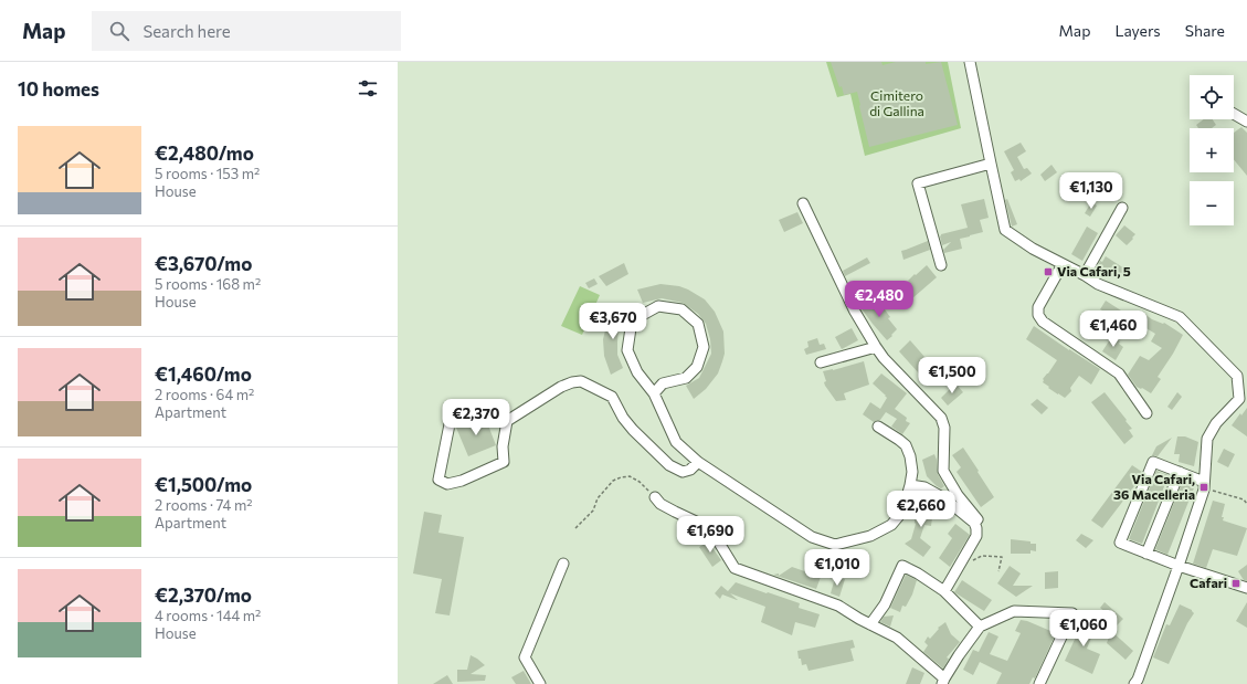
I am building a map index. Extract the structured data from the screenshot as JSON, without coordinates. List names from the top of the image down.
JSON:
{
  "parks": ["Cimitero di Gallina"],
  "places": {
    "transit": ["Via Cafari, 5", "Via Cafari, 36 Macelleria", "Cafari"]
  },
  "page": {
    "header": "Map",
    "search": "Search here",
    "nav": ["Map", "Layers", "Share"],
    "heading": "10 homes",
    "map_buttons": ["+", "−"],
    "list": [
      {
        "name": "€2,480/mo",
        "note": "5 rooms · 153 m² · House"
      },
      {
        "name": "€3,670/mo",
        "note": "5 rooms · 168 m² · House"
      },
      {
        "name": "€1,460/mo",
        "note": "2 rooms · 64 m² · Apartment"
      },
      {
        "name": "€1,500/mo",
        "note": "2 rooms · 74 m² · Apartment"
      },
      {
        "name": "€2,370/mo",
        "note": "4 rooms · 144 m² · House"
      }
    ],
    "price": [
      "€1,130",
      "€2,480",
      "€3,670",
      "€1,460",
      "€1,500",
      "€2,370",
      "€2,660",
      "€1,690",
      "€1,010",
      "€1,060"
    ]
  }
}
